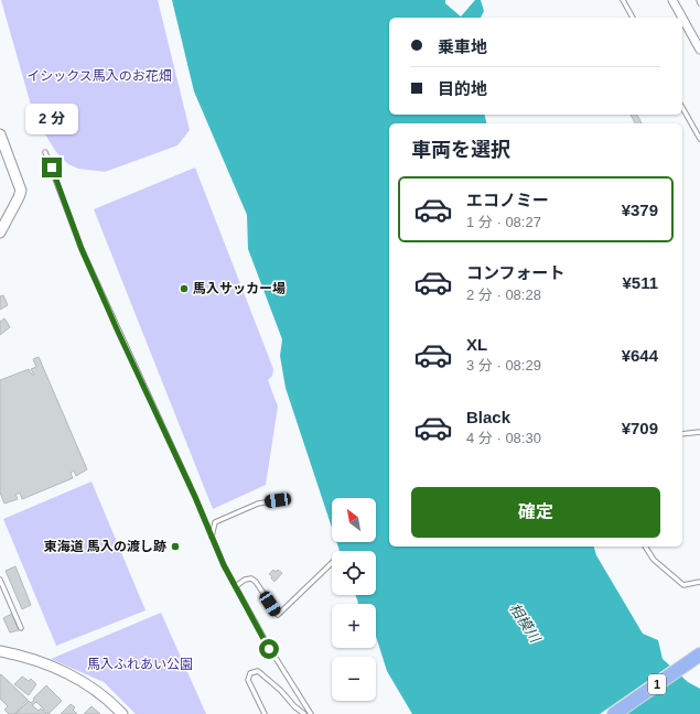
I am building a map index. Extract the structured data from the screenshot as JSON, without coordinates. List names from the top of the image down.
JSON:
{
  "streets": {
    "highway": ["1"]
  },
  "water": ["相模川"],
  "parks": ["イシックス馬入のお花畑", "馬入ふれあい公園"],
  "places": ["馬入サッカー場", "東海道 馬入の渡し跡"],
  "north": "top left",
  "page": {
    "banner": ["乗車地", "目的地"],
    "bubble": "2 分",
    "heading": "車両を選択",
    "list": [
      {
        "name": "エコノミー",
        "note": "1 分 · 08:27",
        "value": "¥379"
      },
      {
        "name": "コンフォート",
        "note": "2 分 · 08:28",
        "value": "¥511"
      },
      {
        "name": "XL",
        "note": "3 分 · 08:29",
        "value": "¥644"
      },
      {
        "name": "Black",
        "note": "4 分 · 08:30",
        "value": "¥709"
      }
    ],
    "buttons": "確定",
    "map_buttons": ["+", "−"]
  }
}
